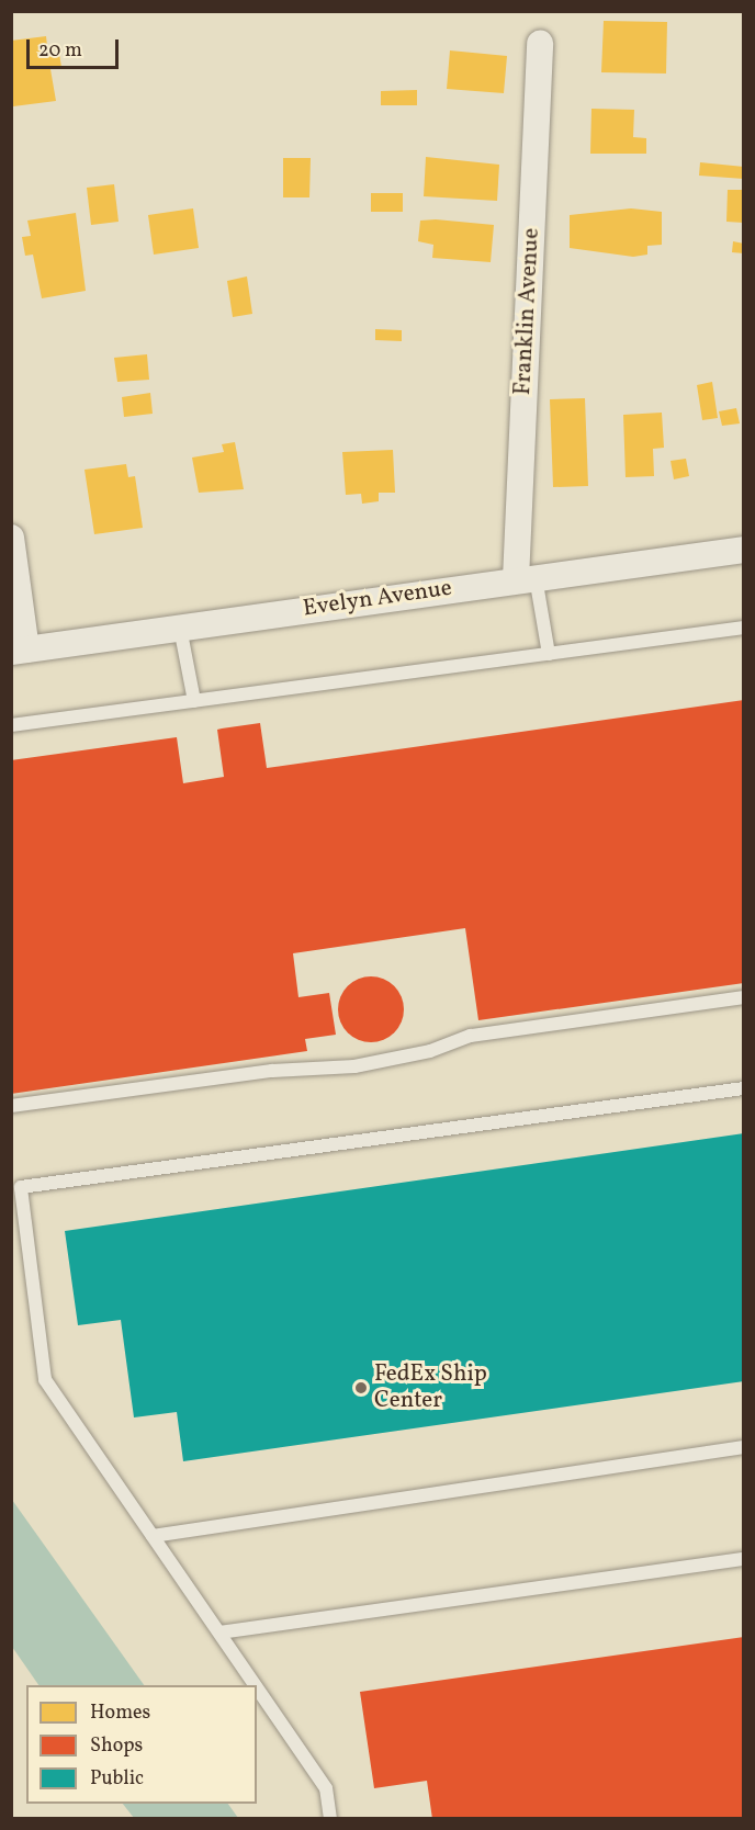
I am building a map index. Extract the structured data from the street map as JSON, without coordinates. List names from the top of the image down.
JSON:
{
  "streets": {
    "street": ["Franklin Avenue", "Evelyn Avenue"]
  },
  "crossings": [
    ["Franklin Avenue", "Evelyn Avenue"]
  ],
  "places": ["FedEx Ship Center"],
  "legend": ["Homes", "Shops", "Public"],
  "scale_bar": "20 m"
}
